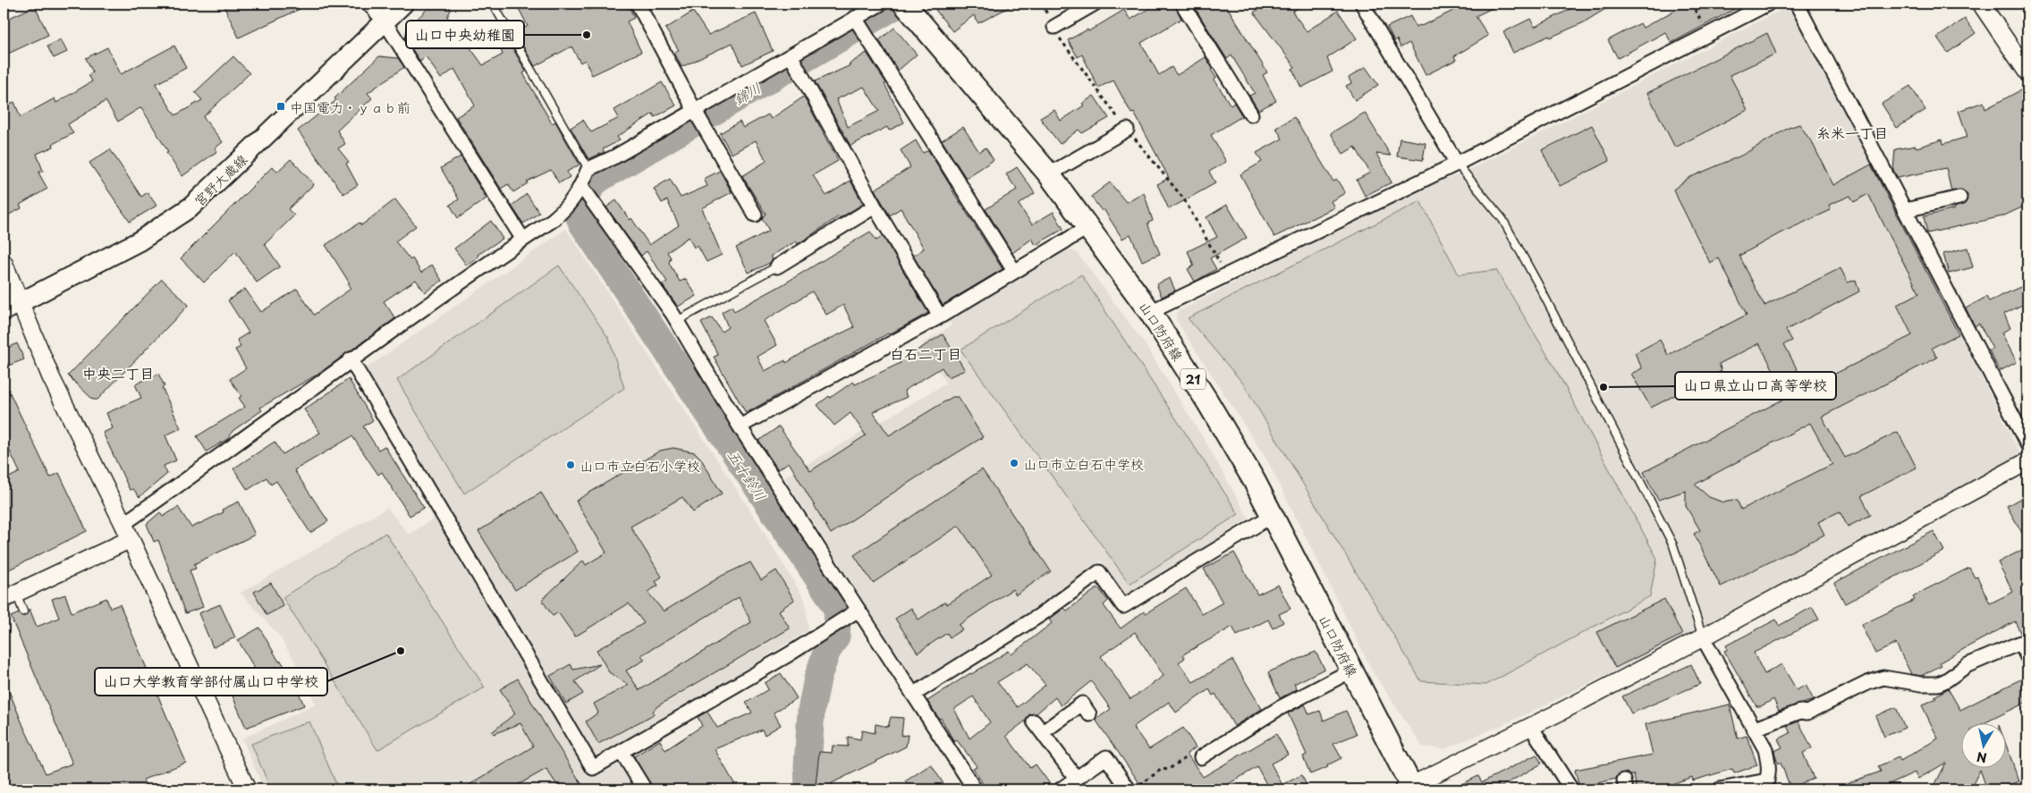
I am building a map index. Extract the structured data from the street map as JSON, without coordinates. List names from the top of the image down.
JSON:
{
  "streets": {
    "main road": ["宮野大歳線", "山口防府線", "21"]
  },
  "districts": ["糸米一丁目", "白石二丁目", "中央二丁目"],
  "water": ["錦川", "五十鈴川"],
  "places": {
    "other": [
      "山口中央幼稚園",
      "山口県立山口高等学校",
      "山口市立白石中学校",
      "山口市立白石小学校",
      "山口大学教育学部付属山口中学校"
    ],
    "transit": ["中国電力・ｙａｂ前"]
  },
  "north": "bottom"
}
